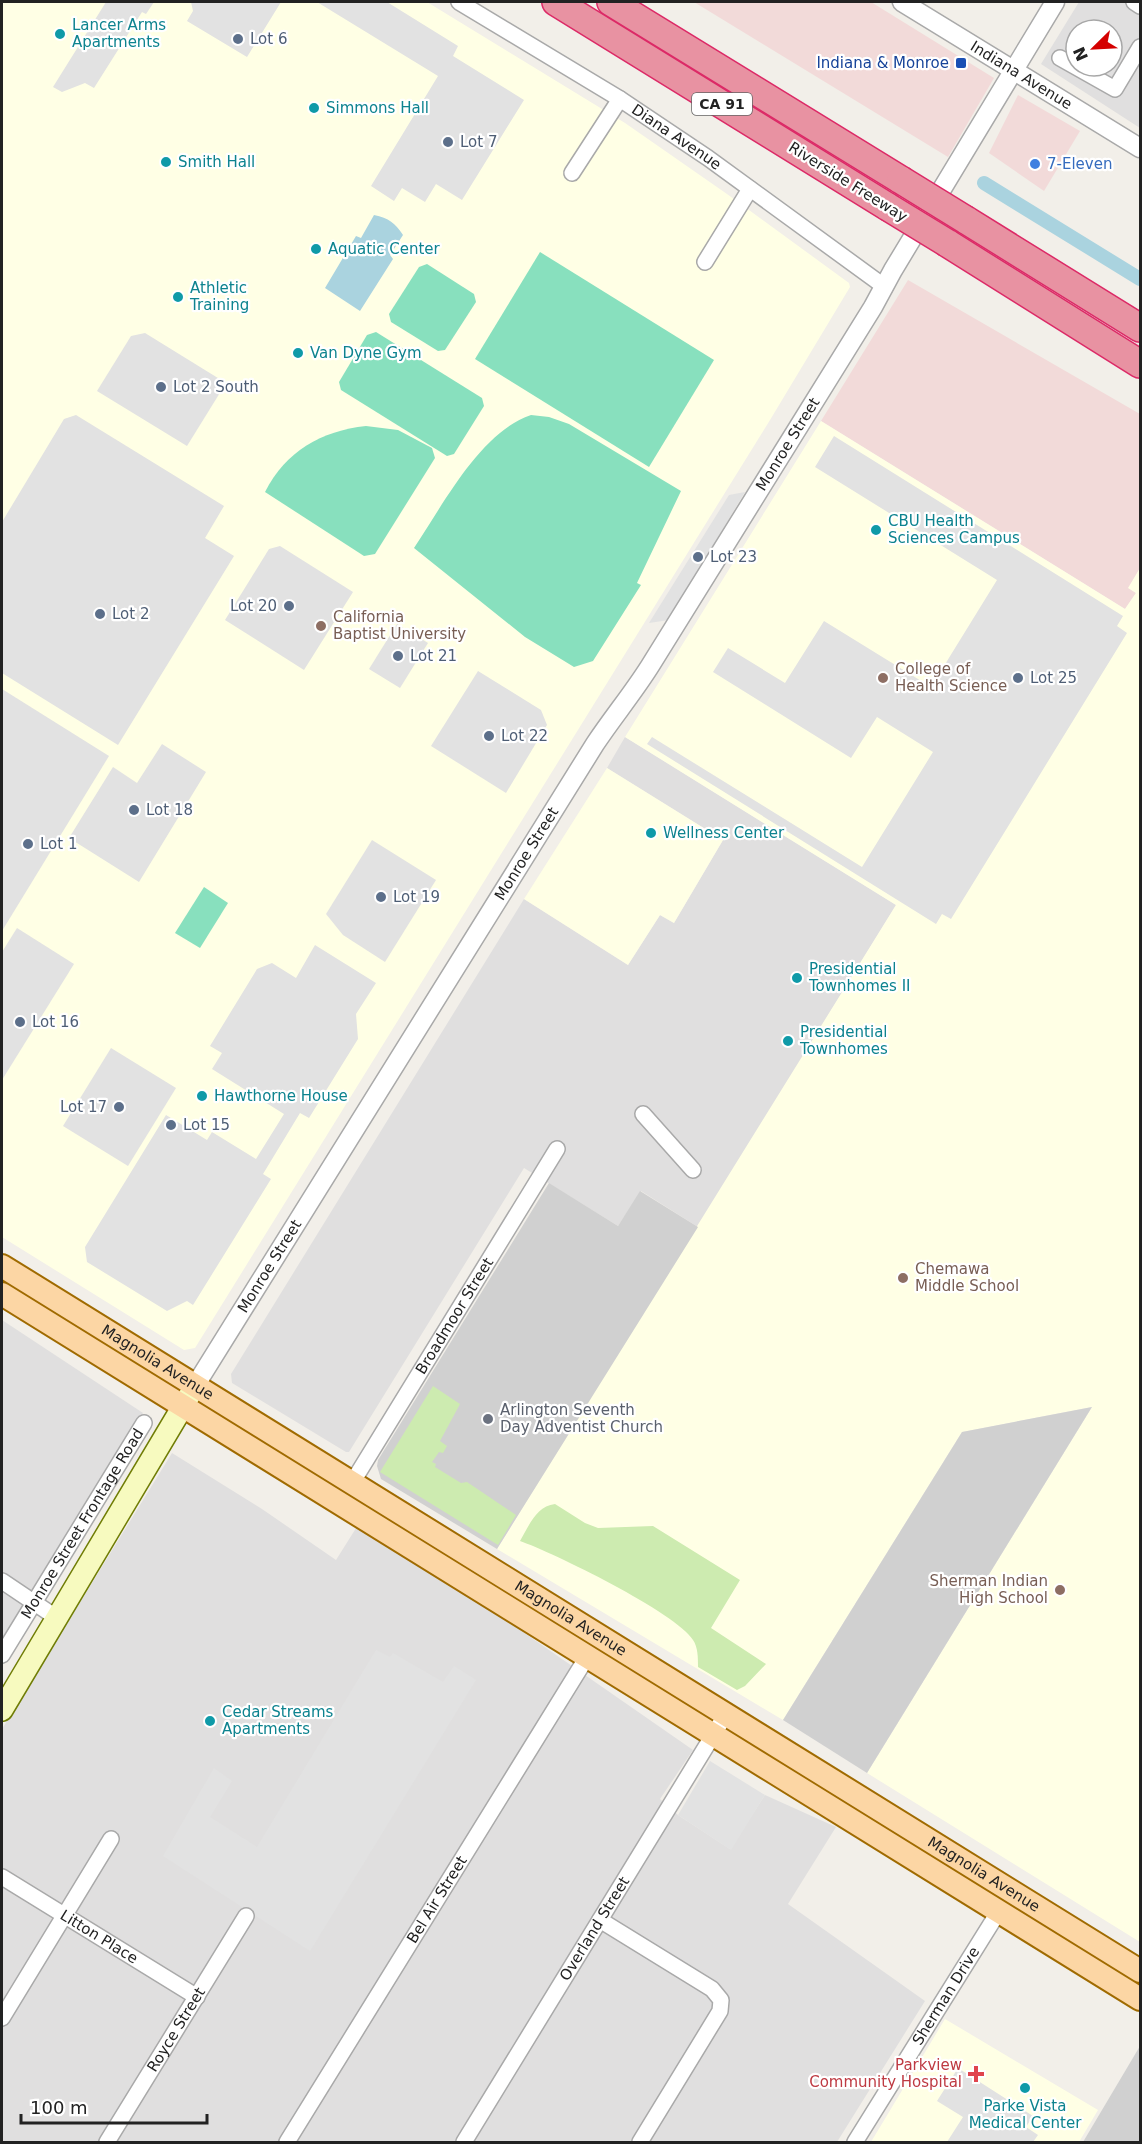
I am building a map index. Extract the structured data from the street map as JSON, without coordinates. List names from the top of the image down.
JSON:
{
  "streets": {
    "highway": ["CA 91", "Riverside Freeway"],
    "main road": ["Monroe Street", "Magnolia Avenue"],
    "street": [
      "Indiana Avenue",
      "Diana Avenue",
      "Broadmoor Street",
      "Monroe Street Frontage Road",
      "Bel Air Street",
      "Overland Street",
      "Litton Place",
      "Sherman Drive",
      "Royce Street"
    ]
  },
  "crossings": [
    ["Indiana Avenue", "Monroe Street"],
    ["Diana Avenue", "Monroe Street"],
    ["Monroe Street", "Magnolia Avenue"],
    ["Broadmoor Street", "Magnolia Avenue"],
    ["Magnolia Avenue", "Bel Air Street"],
    ["Magnolia Avenue", "Overland Street"],
    ["Magnolia Avenue", "Sherman Drive"],
    ["Litton Place", "Royce Street"]
  ],
  "places": {
    "other": [
      "Lancer Arms Apartments",
      "Lot 6",
      "Simmons Hall",
      "Lot 7",
      "Smith Hall",
      "7-Eleven",
      "Aquatic Center",
      "Athletic Training",
      "Van Dyne Gym",
      "Lot 2 South",
      "CBU Health Sciences Campus",
      "Lot 23",
      "Lot 20",
      "Lot 2",
      "California Baptist University",
      "Lot 21",
      "College of Health Science",
      "Lot 25",
      "Lot 22",
      "Lot 18",
      "Wellness Center",
      "Lot 1",
      "Lot 19",
      "Presidential Townhomes II",
      "Lot 16",
      "Presidential Townhomes",
      "Hawthorne House",
      "Lot 17",
      "Lot 15",
      "Chemawa Middle School",
      "Arlington Seventh Day Adventist Church",
      "Sherman Indian High School",
      "Cedar Streams Apartments",
      "Parke Vista Medical Center"
    ],
    "transit": ["Indiana & Monroe"],
    "health": ["Parkview Community Hospital"]
  },
  "scale_bar": "100 m",
  "north": "bottom left"
}
